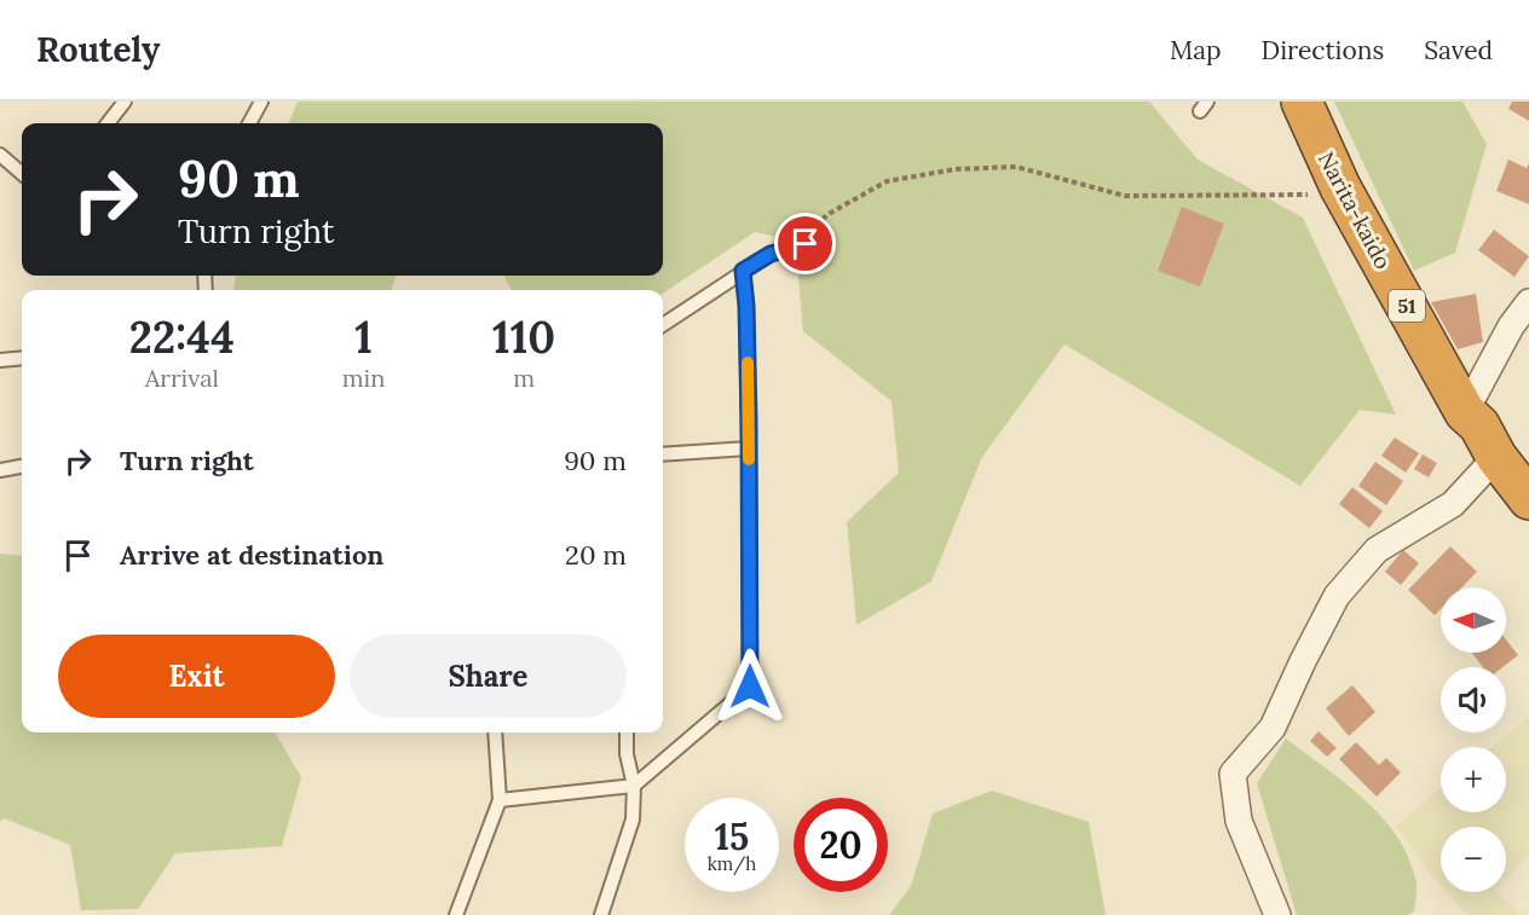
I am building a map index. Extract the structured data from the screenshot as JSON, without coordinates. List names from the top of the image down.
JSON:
{
  "streets": {
    "highway": ["Narita-kaido", "51"]
  },
  "north": "left",
  "page": {
    "header": "Routely",
    "nav": ["Map", "Directions", "Saved"],
    "turn": ["90 m", "Turn right"],
    "eta": [
      "22:44",
      "Arrival",
      "1",
      "min",
      "110",
      "m"
    ],
    "list": [
      {
        "name": "Turn right",
        "value": "90 m"
      },
      {
        "name": "Arrive at destination",
        "value": "20 m"
      }
    ],
    "map_buttons": ["+", "−"],
    "buttons": ["Exit", "Share"],
    "speed": "15 km/h",
    "limit": "20"
  }
}
